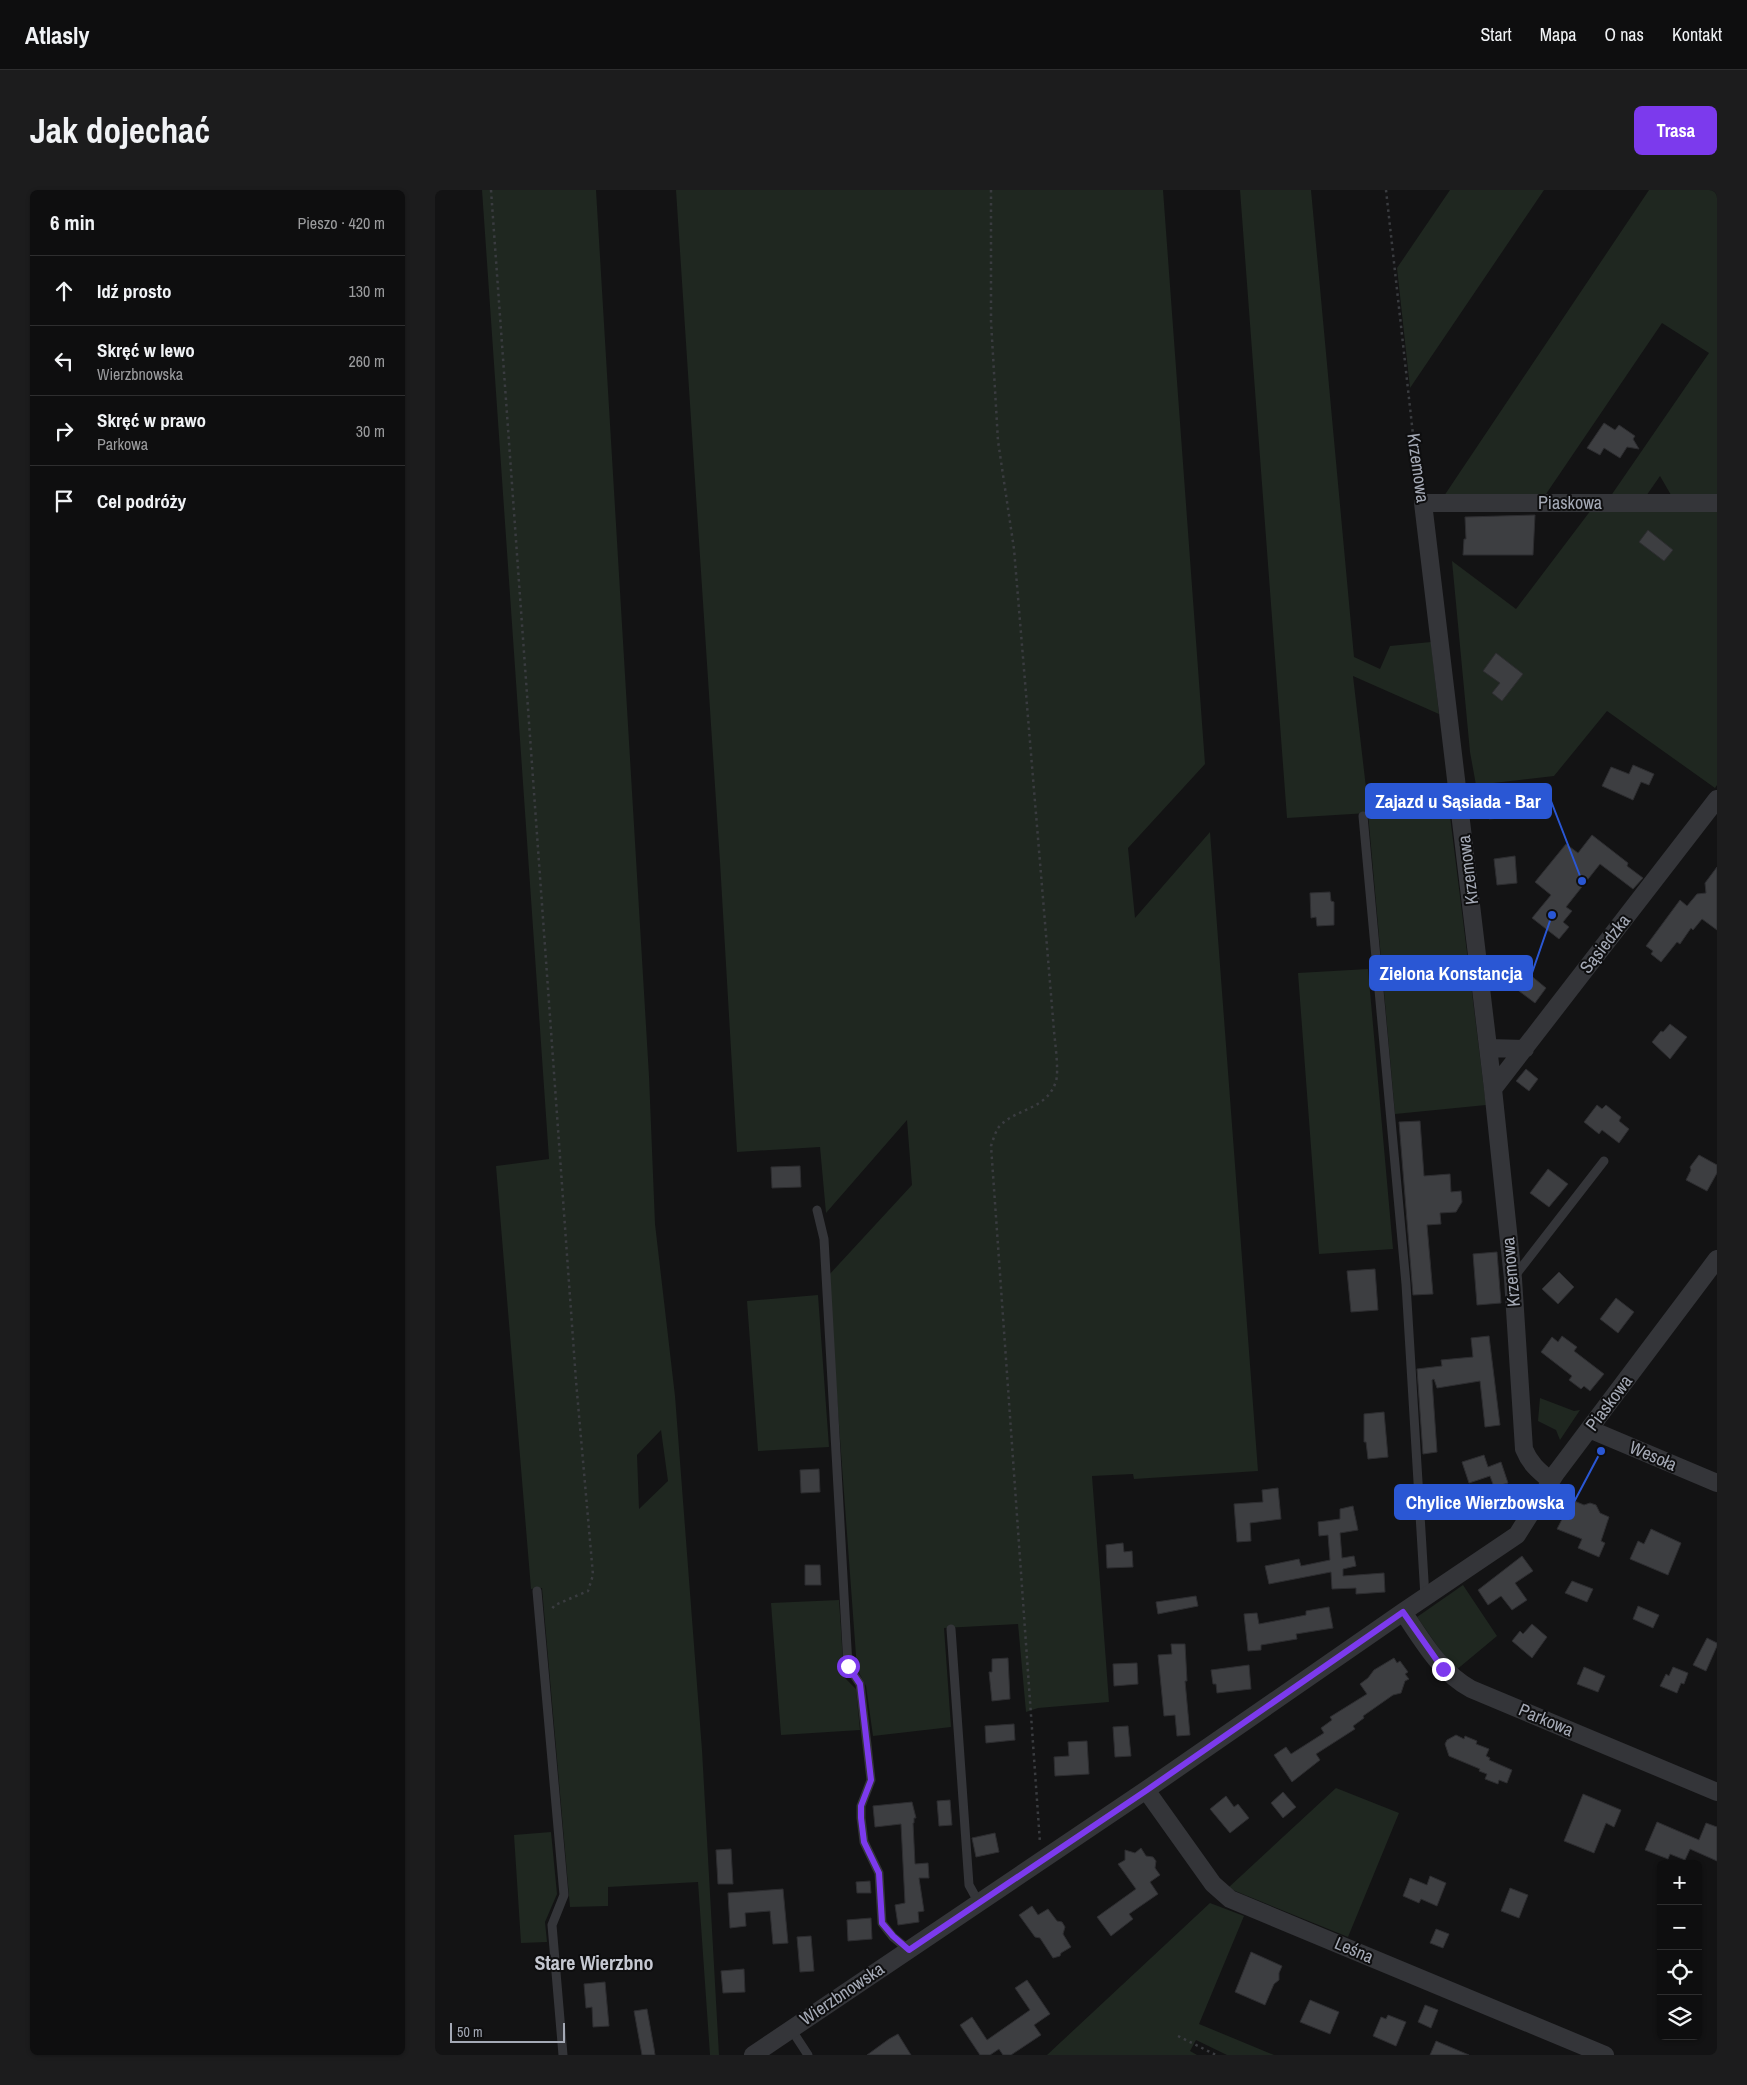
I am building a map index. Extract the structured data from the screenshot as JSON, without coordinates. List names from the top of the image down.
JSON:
{
  "streets": {
    "street": [
      "Krzemowa",
      "Piaskowa",
      "Sąsiedzka",
      "Wesoła",
      "Parkowa",
      "Leśna",
      "Wierzbnowska"
    ]
  },
  "crossings": [
    ["Krzemowa", "Piaskowa"],
    ["Krzemowa", "Sąsiedzka"],
    ["Piaskowa", "Wesoła"],
    ["Piaskowa", "Wierzbnowska"],
    ["Parkowa", "Wierzbnowska"],
    ["Leśna", "Wierzbnowska"]
  ],
  "districts": ["Stare Wierzbno"],
  "places": ["Zajazd u Sąsiada - Bar", "Zielona Konstancja", "Chylice Wierzbowska"],
  "scale_bar": "50 m",
  "page": {
    "header": "Atlasly",
    "nav": [
      "Start",
      "Mapa",
      "O nas",
      "Kontakt"
    ],
    "buttons": "Trasa",
    "title": "Jak dojechać",
    "heading": ["6 min", "Pieszo · 420 m"],
    "list": [
      ["Idź prosto", "130 m"],
      ["Skręć w lewo", "Wierzbnowska", "260 m"],
      ["Skręć w prawo", "Parkowa", "30 m"],
      "Cel podróży"
    ],
    "map_buttons": ["+", "−"],
    "scale": "50 m"
  }
}
